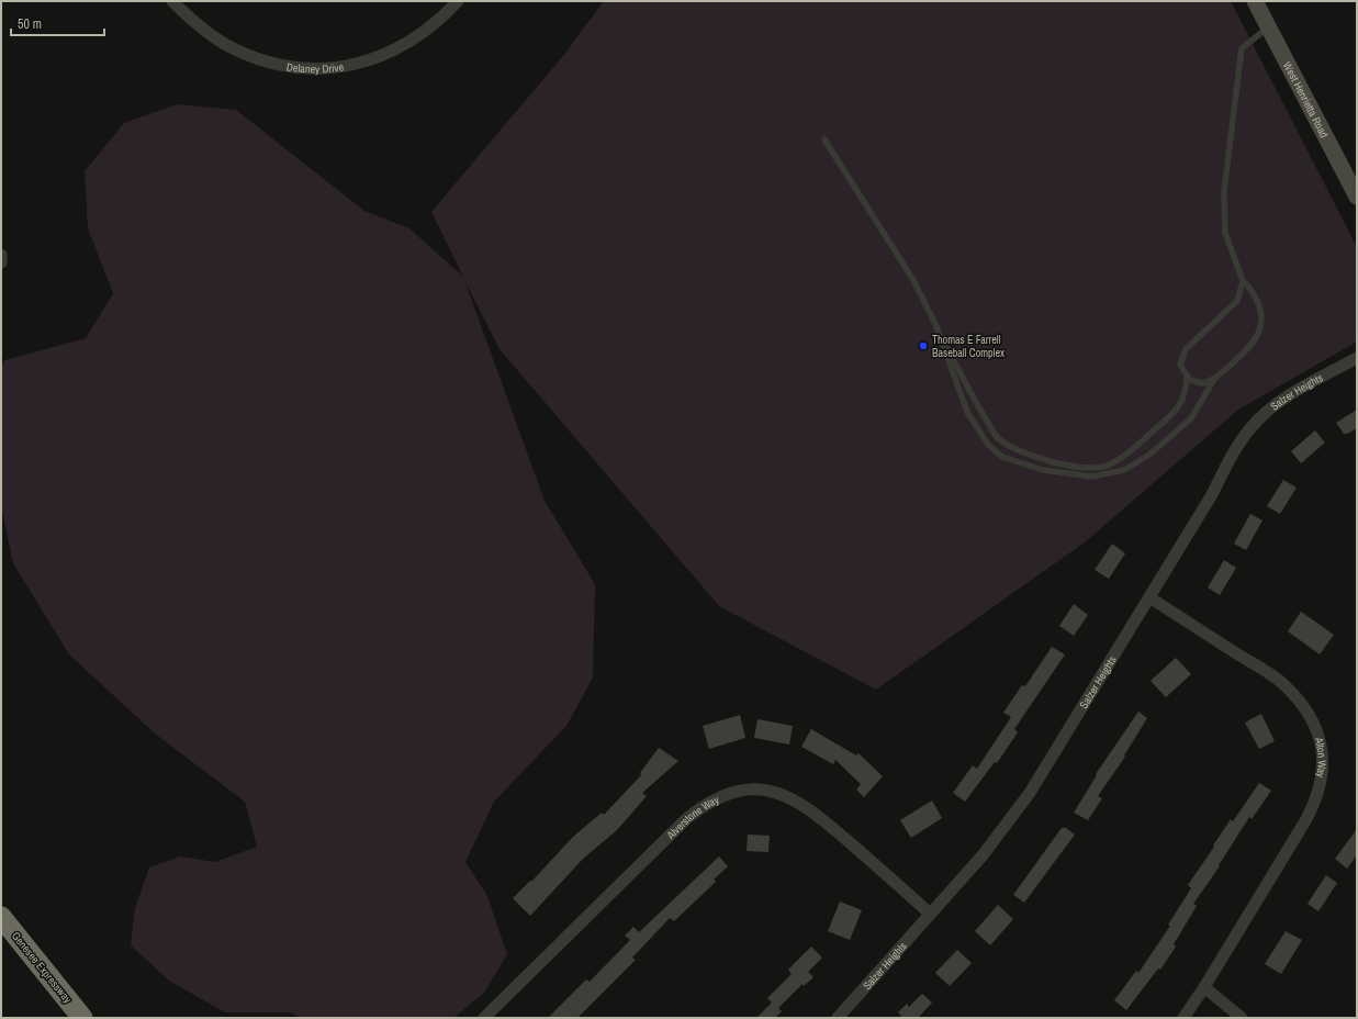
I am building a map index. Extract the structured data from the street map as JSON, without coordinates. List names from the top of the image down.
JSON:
{
  "streets": {
    "highway": ["Genesee Expressway"],
    "main road": ["West Henrietta Road"],
    "street": [
      "Delaney Drive",
      "Salzer Heights",
      "Alton Way",
      "Alverstone Way"
    ]
  },
  "crossings": [
    ["Salzer Heights", "Alton Way"],
    ["Salzer Heights", "Alverstone Way"]
  ],
  "places": ["Thomas E Farrell Baseball Complex"],
  "scale_bar": "50 m"
}
